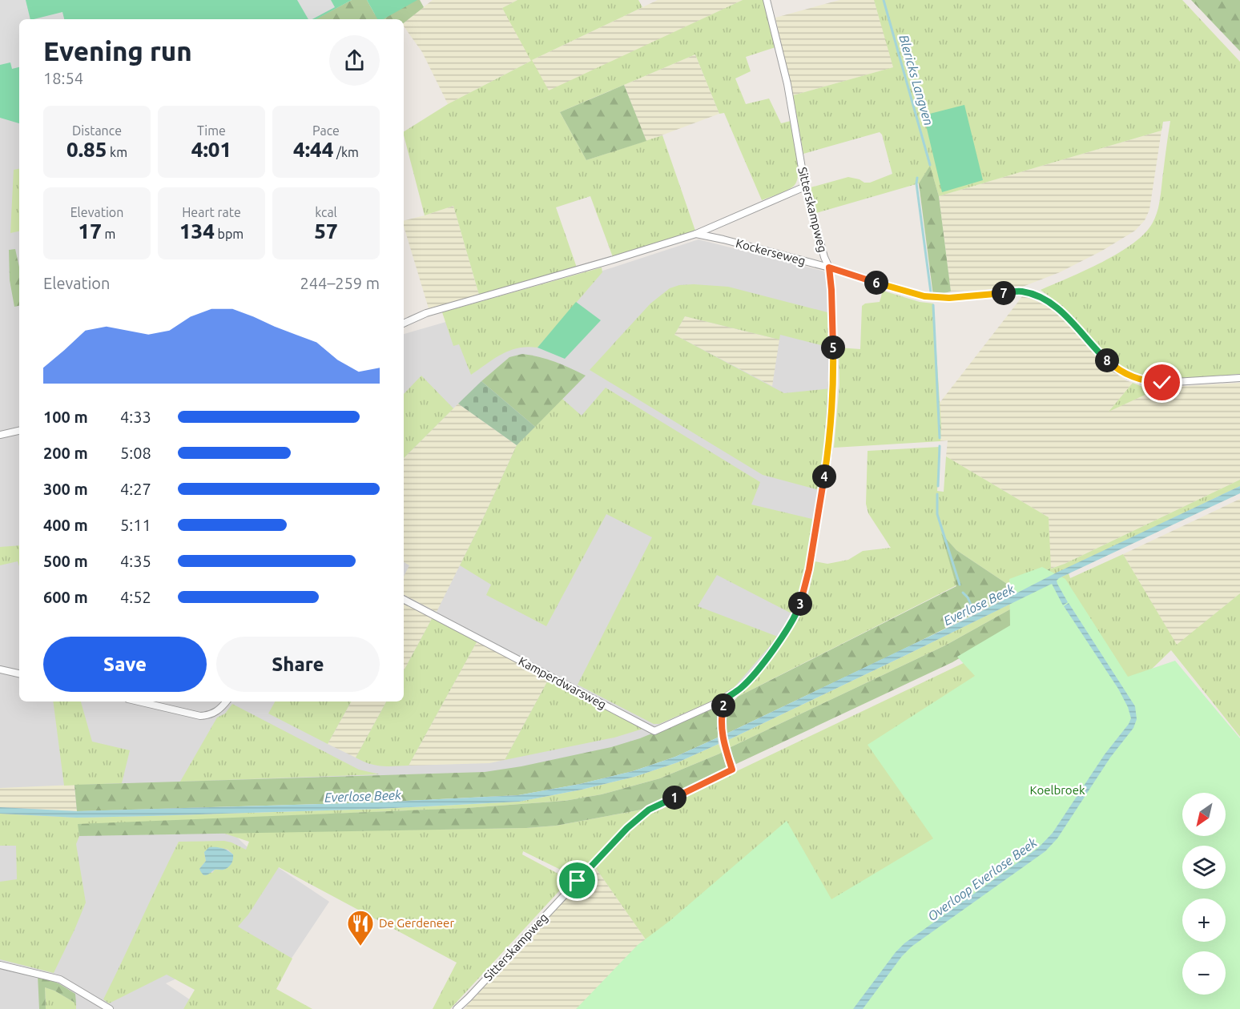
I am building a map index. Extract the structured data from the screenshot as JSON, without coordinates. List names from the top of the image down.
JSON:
{
  "streets": {
    "street": ["Sitterskampweg", "Kockerseweg", "Kamperdwarsweg"]
  },
  "crossings": [
    ["Sitterskampweg", "Kockerseweg"],
    ["Sitterskampweg", "Kamperdwarsweg"]
  ],
  "water": ["Blericks Langven", "Everlose Beek", "Overloop Everlose Beek"],
  "parks": ["Koelbroek"],
  "places": {
    "restaurant": ["De Gerdeneer"]
  },
  "north": "bottom left",
  "page": {
    "heading": ["Evening run", "18:54"],
    "stats": [
      ["Distance", "0.85 km"],
      ["Time", "4:01"],
      ["Pace", "4:44 /km"],
      ["Elevation", "17 m"],
      ["Heart rate", "134 bpm"],
      ["kcal", "57"]
    ],
    "chart": ["Elevation", "244–259 m"],
    "pins": [
      "6",
      "7",
      "5",
      "8",
      "4",
      "3",
      "2",
      "1"
    ],
    "list": [
      {
        "name": "100 m",
        "note": "4:33"
      },
      {
        "name": "200 m",
        "note": "5:08"
      },
      {
        "name": "300 m",
        "note": "4:27"
      },
      {
        "name": "400 m",
        "note": "5:11"
      },
      {
        "name": "500 m",
        "note": "4:35"
      },
      {
        "name": "600 m",
        "note": "4:52"
      }
    ],
    "buttons": ["Save", "Share"],
    "map_buttons": ["+", "−"]
  }
}
